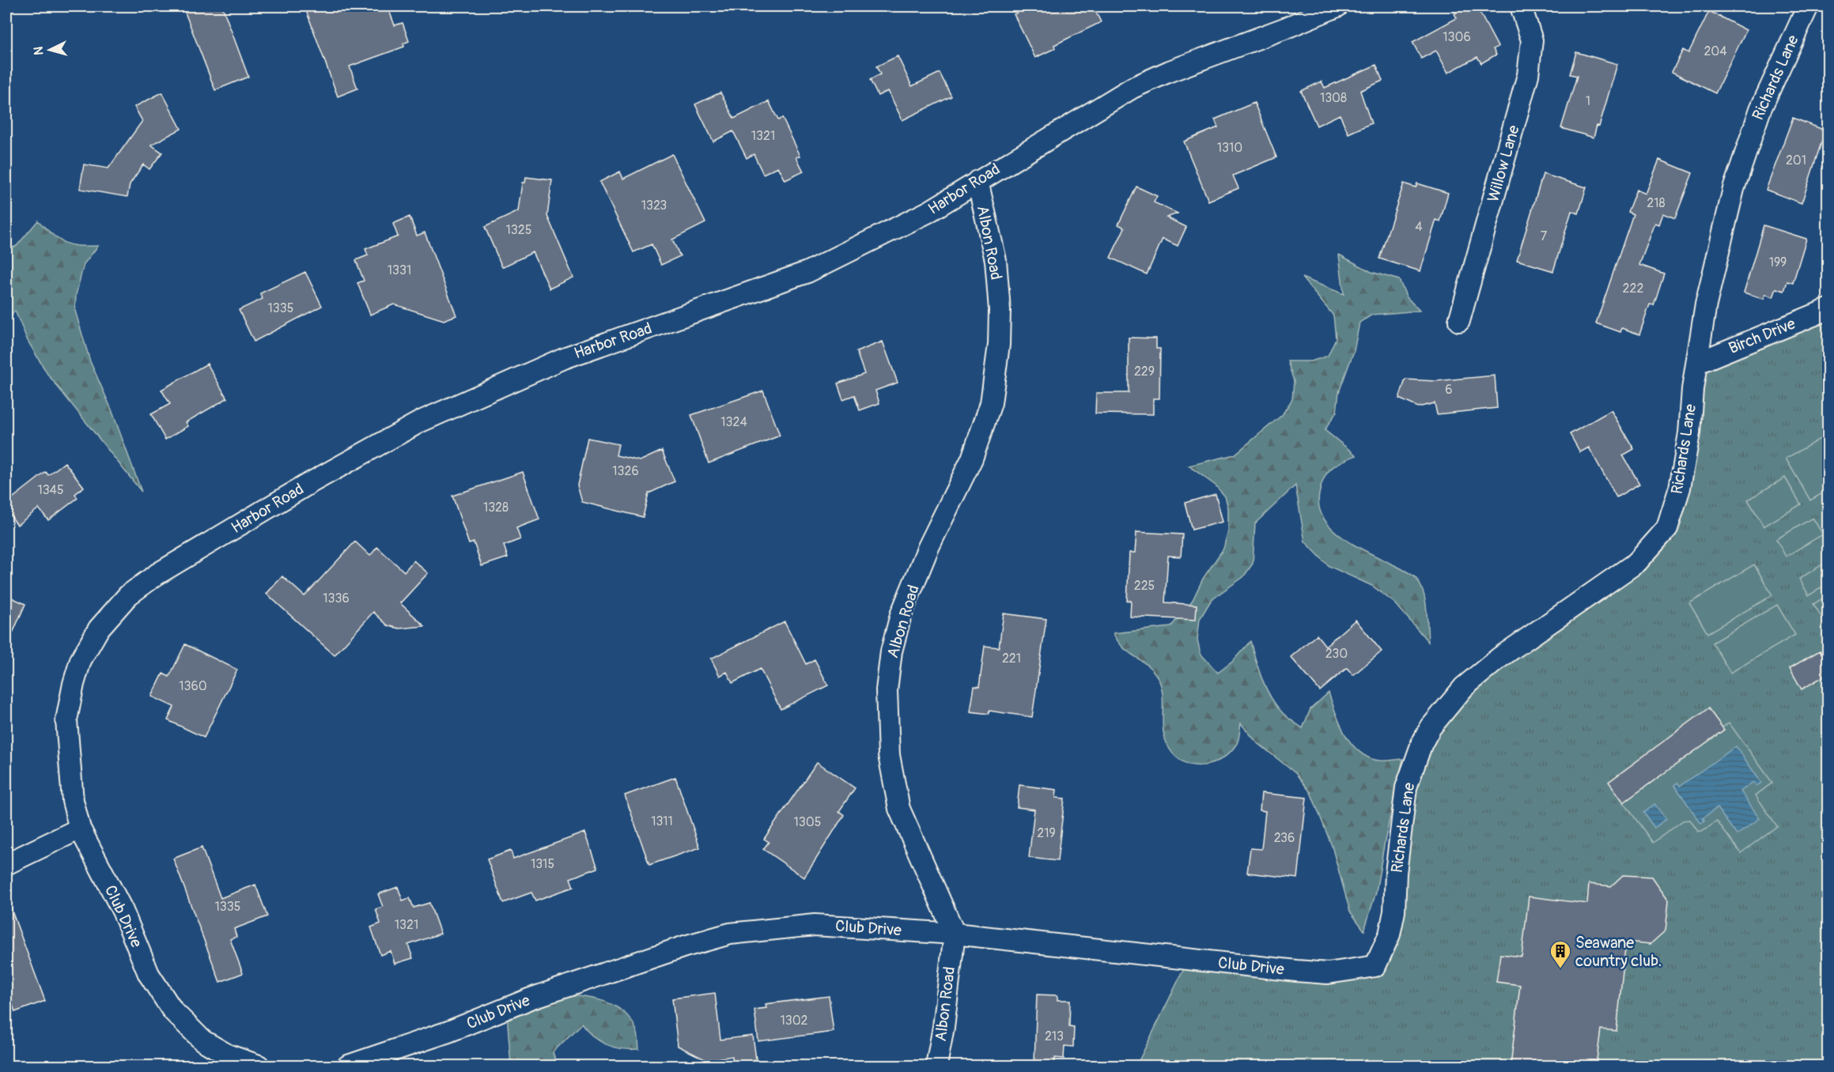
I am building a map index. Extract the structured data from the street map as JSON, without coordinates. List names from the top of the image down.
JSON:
{
  "streets": {
    "street": [
      "Richards Lane",
      "Willow Lane",
      "Harbor Road",
      "Albon Road",
      "Birch Drive",
      "Club Drive"
    ]
  },
  "crossings": [
    ["Richards Lane", "Birch Drive"],
    ["Richards Lane", "Club Drive"],
    ["Harbor Road", "Albon Road"],
    ["Harbor Road", "Club Drive"],
    ["Albon Road", "Club Drive"]
  ],
  "places": {
    "building": ["Seawane country club."]
  },
  "house_numbers": [
    "1306",
    "204",
    "1308",
    "1",
    "1321",
    "1310",
    "201",
    "218",
    "1323",
    "4",
    "1325",
    "7",
    "199",
    "1331",
    "222",
    "1335",
    "229",
    "6",
    "1324",
    "1326",
    "1345",
    "1328",
    "225",
    "1336",
    "230",
    "221",
    "1360",
    "1311",
    "1305",
    "219",
    "236",
    "1315",
    "1335",
    "1321",
    "1302",
    "213"
  ],
  "north": "left"
}
